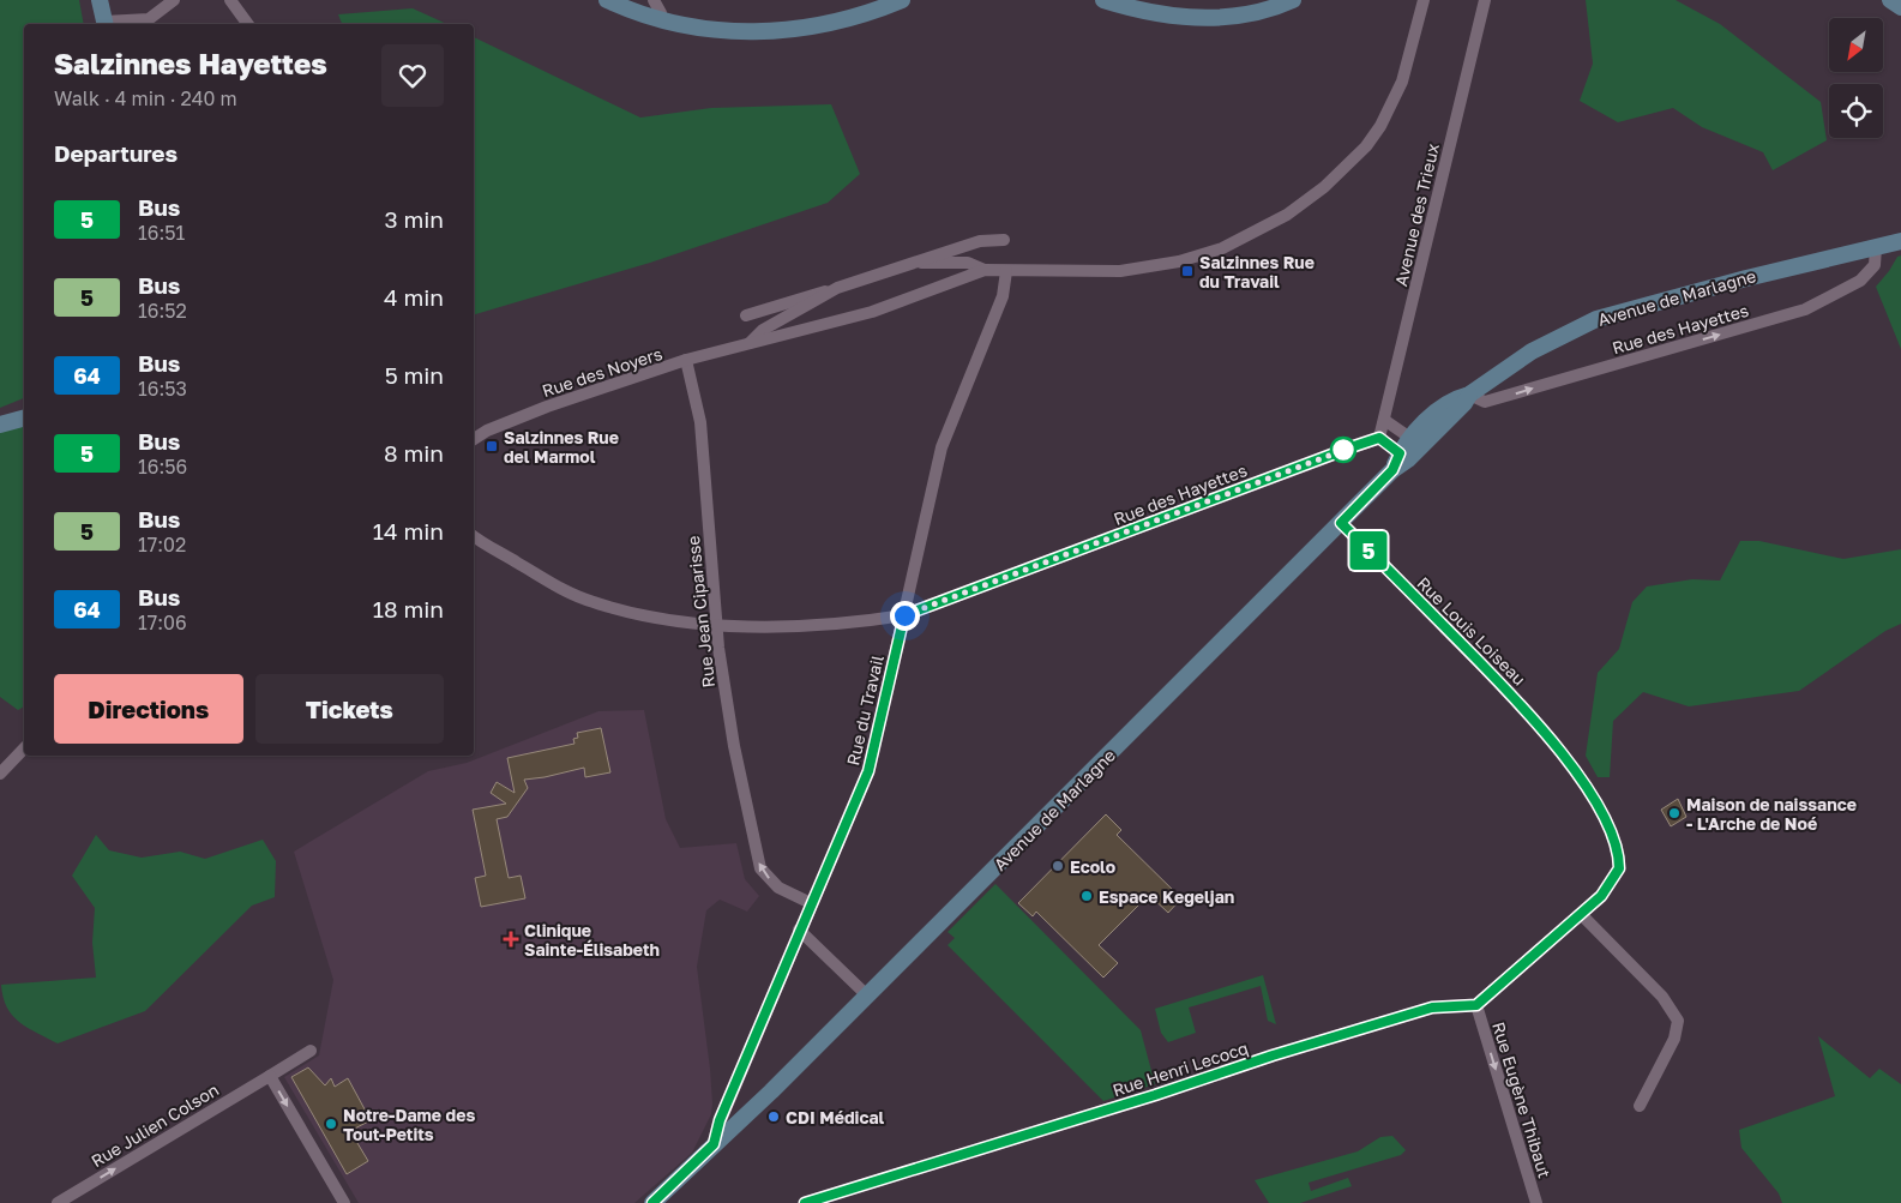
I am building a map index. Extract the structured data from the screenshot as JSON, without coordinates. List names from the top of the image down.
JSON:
{
  "streets": {
    "main road": ["Avenue de Marlagne"],
    "street": [
      "Avenue des Trieux",
      "Rue des Hayettes",
      "Rue des Noyers",
      "Rue Jean Ciparisse",
      "Rue Louis Loiseau",
      "Rue du Travail",
      "Rue Henri Lecocq",
      "Rue Eugène Thibaut",
      "Rue Julien Colson"
    ]
  },
  "crossings": [
    ["Avenue des Trieux", "Rue des Hayettes"],
    ["Avenue de Marlagne", "Rue des Hayettes"],
    ["Avenue de Marlagne", "Rue Louis Loiseau"],
    ["Avenue de Marlagne", "Rue du Travail"],
    ["Rue des Hayettes", "Rue Jean Ciparisse"],
    ["Rue des Hayettes", "Rue du Travail"],
    ["Rue des Noyers", "Rue Jean Ciparisse"],
    ["Rue des Noyers", "Rue du Travail"],
    ["Rue Jean Ciparisse", "Rue du Travail"],
    ["Rue Henri Lecocq", "Rue Eugène Thibaut"]
  ],
  "one_way": ["Rue Jean Ciparisse", "Rue Eugène Thibaut", "Rue Julien Colson"],
  "places": {
    "transit": ["Salzinnes Rue du Travail", "Salzinnes Rue del Marmol"],
    "other": [
      "Maison de naissance - L'Arche de Noé",
      "Ecolo",
      "Espace Kegeljan",
      "CDI Médical",
      "Notre-Dame des Tout-Petits"
    ],
    "health": ["Clinique Sainte-Élisabeth"]
  },
  "lines": ["bus line 5"],
  "north": "bottom left",
  "page": {
    "on_map": "5",
    "heading": [
      ["Salzinnes Hayettes", "Walk · 4 min · 240 m"],
      "Departures"
    ],
    "list": [
      {
        "mark": "5",
        "name": "Bus",
        "note": "16:51",
        "value": "3 min"
      },
      {
        "mark": "5",
        "name": "Bus",
        "note": "16:52",
        "value": "4 min"
      },
      {
        "mark": "64",
        "name": "Bus",
        "note": "16:53",
        "value": "5 min"
      },
      {
        "mark": "5",
        "name": "Bus",
        "note": "16:56",
        "value": "8 min"
      },
      {
        "mark": "5",
        "name": "Bus",
        "note": "17:02",
        "value": "14 min"
      },
      {
        "mark": "64",
        "name": "Bus",
        "note": "17:06",
        "value": "18 min"
      }
    ],
    "buttons": ["Directions", "Tickets"]
  }
}
